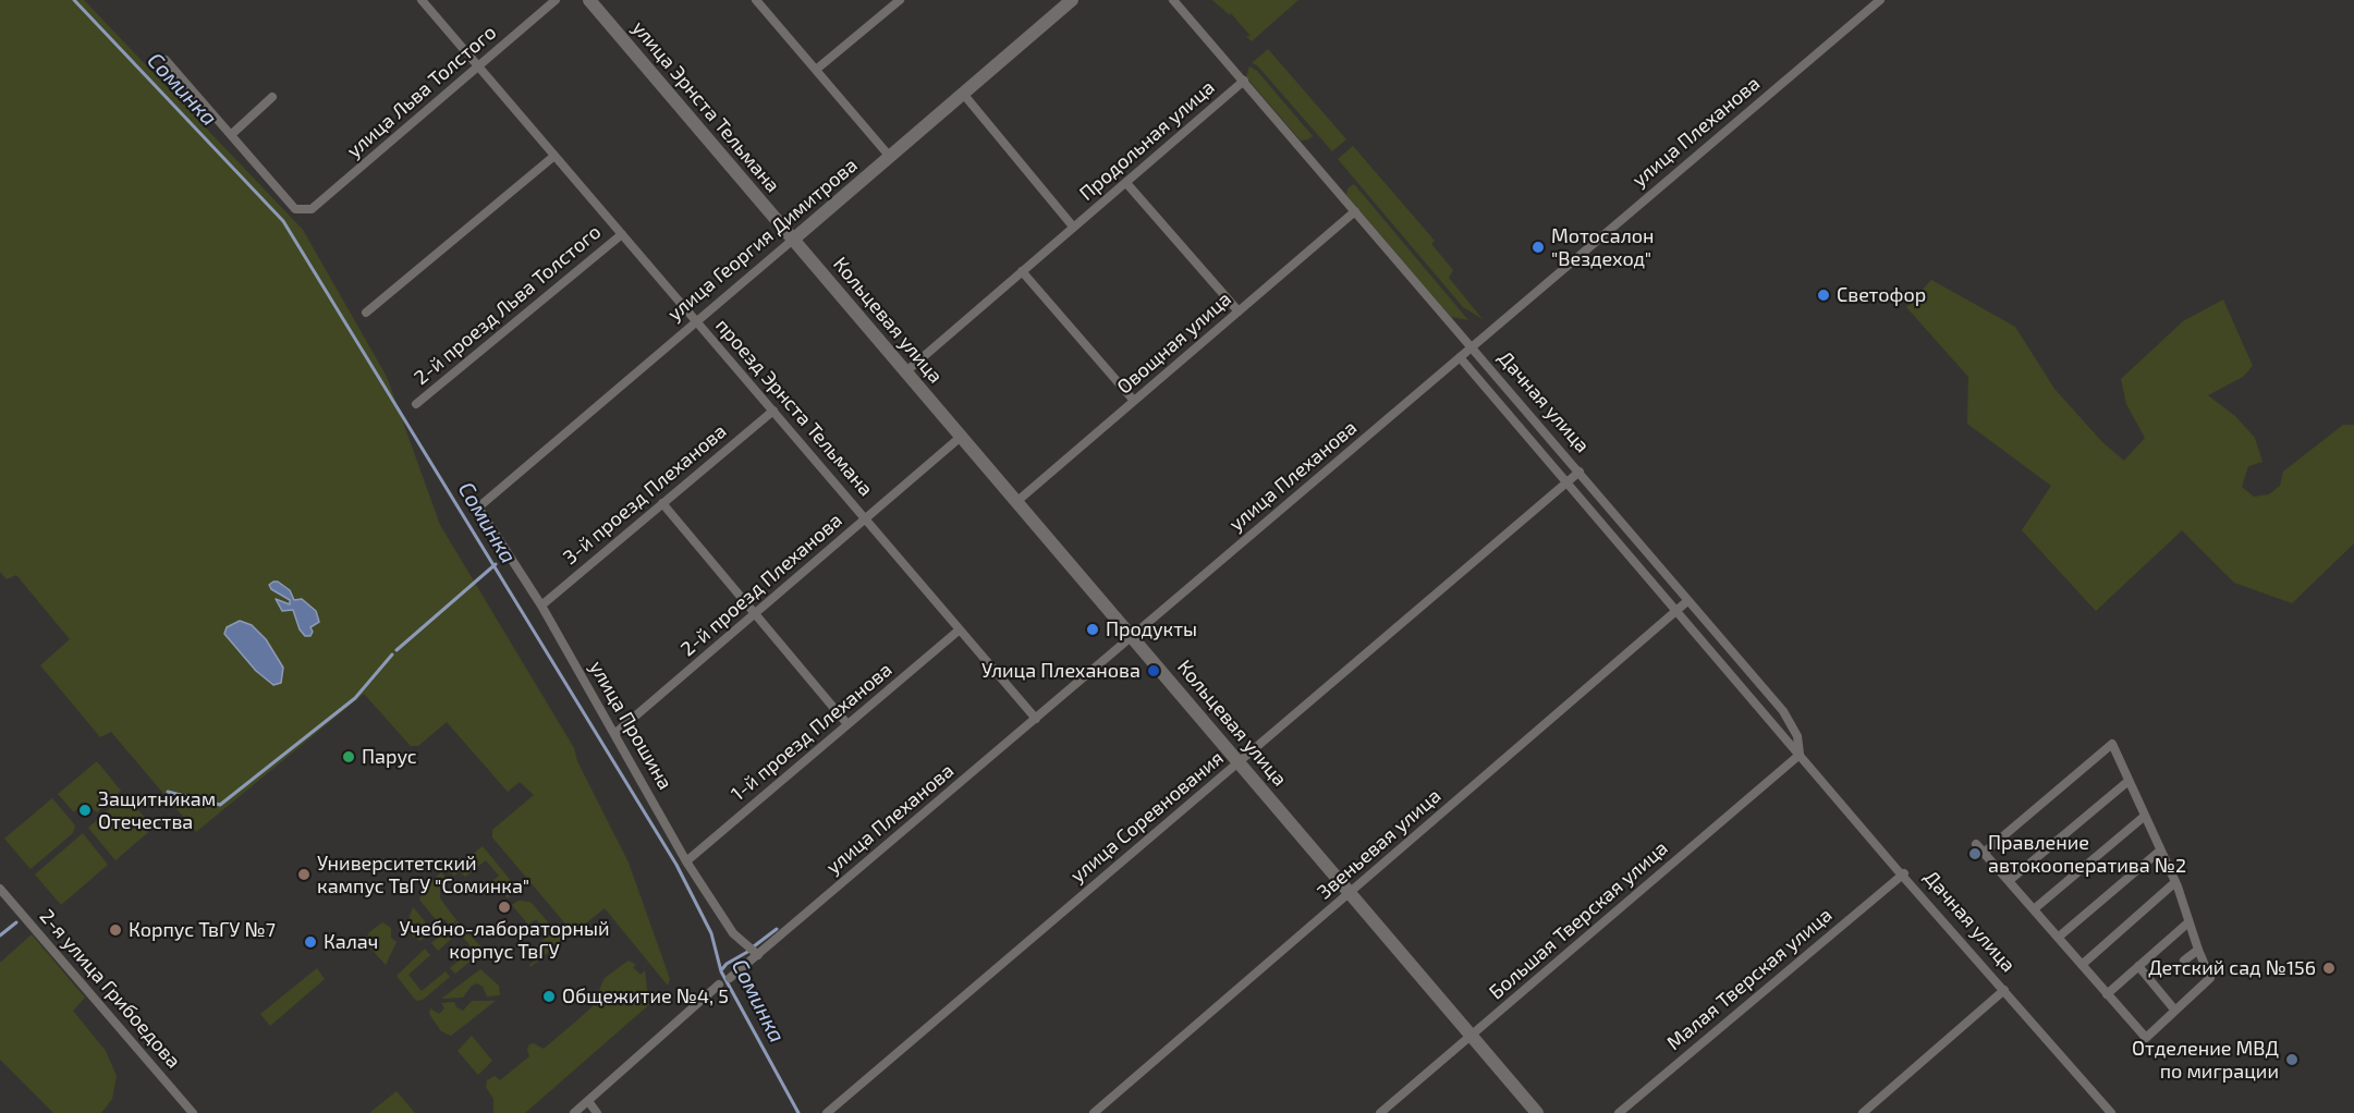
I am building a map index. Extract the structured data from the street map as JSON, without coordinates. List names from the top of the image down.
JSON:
{
  "streets": {
    "main road": ["улица Эрнста Тельмана", "улица Георгия Димитрова", "Кольцевая улица"],
    "street": [
      "улица Льва Толстого",
      "улица Плеханова",
      "Продольная улица",
      "2-й проезд Льва Толстого",
      "Овощная улица",
      "Дачная улица",
      "проезд Эрнста Тельмана",
      "3-й проезд Плеханова",
      "2-й проезд Плеханова",
      "улица Прошина",
      "1-й проезд Плеханова",
      "улица Соревнования",
      "Звеньевая улица",
      "Большая Тверская улица",
      "Малая Тверская улица",
      "2-я улица Грибоедова"
    ]
  },
  "crossings": [
    ["улица Льва Толстого", "проезд Эрнста Тельмана"],
    ["улица Эрнста Тельмана", "улица Георгия Димитрова"],
    ["улица Эрнста Тельмана", "Кольцевая улица"],
    ["улица Плеханова", "Кольцевая улица"],
    ["улица Плеханова", "Дачная улица"],
    ["улица Плеханова", "проезд Эрнста Тельмана"],
    ["улица Плеханова", "улица Прошина"],
    ["Продольная улица", "улица Георгия Димитрова"],
    ["Продольная улица", "Кольцевая улица"],
    ["Продольная улица", "Дачная улица"],
    ["улица Георгия Димитрова", "Кольцевая улица"],
    ["улица Георгия Димитрова", "проезд Эрнста Тельмана"],
    ["улица Георгия Димитрова", "улица Прошина"],
    ["2-й проезд Льва Толстого", "проезд Эрнста Тельмана"],
    ["Кольцевая улица", "Овощная улица"],
    ["Кольцевая улица", "2-й проезд Плеханова"],
    ["Кольцевая улица", "улица Соревнования"],
    ["Кольцевая улица", "Звеньевая улица"],
    ["Кольцевая улица", "Большая Тверская улица"],
    ["Овощная улица", "Дачная улица"],
    ["Дачная улица", "улица Соревнования"],
    ["Дачная улица", "Звеньевая улица"],
    ["Дачная улица", "Большая Тверская улица"],
    ["Дачная улица", "Малая Тверская улица"],
    ["проезд Эрнста Тельмана", "3-й проезд Плеханова"],
    ["проезд Эрнста Тельмана", "2-й проезд Плеханова"],
    ["проезд Эрнста Тельмана", "1-й проезд Плеханова"],
    ["3-й проезд Плеханова", "улица Прошина"],
    ["2-й проезд Плеханова", "улица Прошина"],
    ["улица Прошина", "1-й проезд Плеханова"]
  ],
  "water": ["Соминка"],
  "places": [
    "Мотосалон \"Вездеход\"",
    "Светофор",
    "Продукты",
    "Улица Плеханова",
    "Парус",
    "Защитникам Отечества",
    "Правление автокооператива №2",
    "Университетский кампус ТвГУ \"Соминка\"",
    "Учебно-лабораторный корпус ТвГУ",
    "Корпус ТвГУ №7",
    "Калач",
    "Детский сад №156",
    "Общежитие №4, 5",
    "Отделение МВД по миграции"
  ]
}
